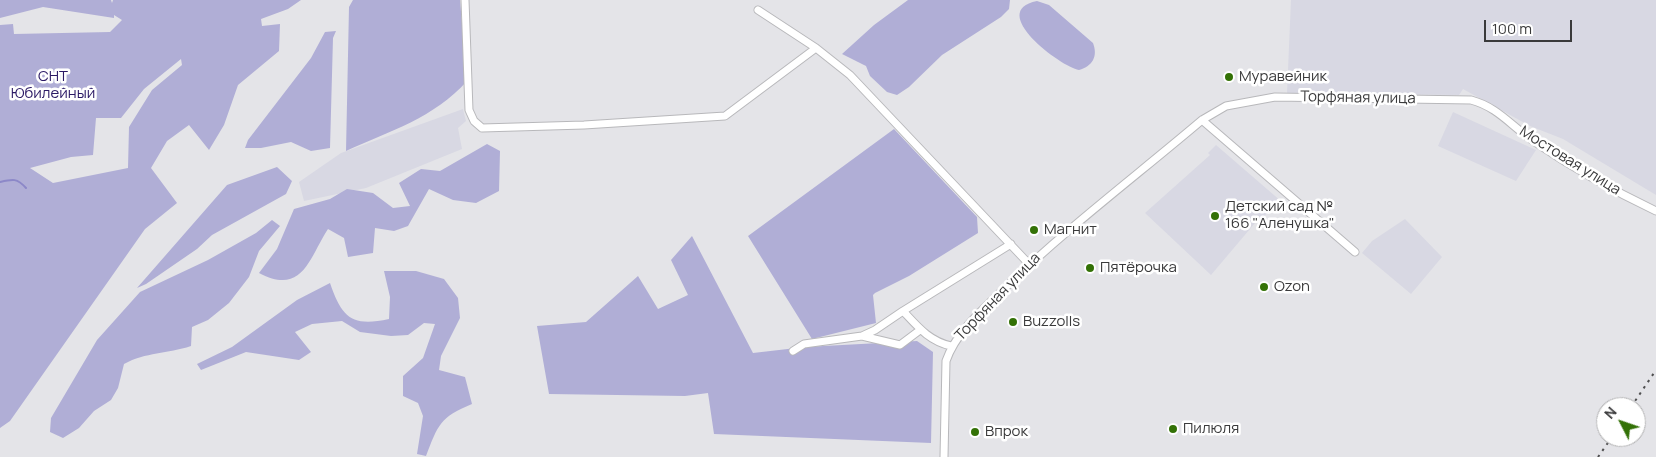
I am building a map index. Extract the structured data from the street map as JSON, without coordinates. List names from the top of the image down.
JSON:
{
  "streets": {
    "street": ["Торфяная улица", "Мостовая улица"]
  },
  "crossings": [
    ["Торфяная улица", "Мостовая улица"]
  ],
  "parks": ["СНТ Юбилейный"],
  "places": [
    "Муравейник",
    "Детский сад № 166 \"Аленушка\"",
    "Магнит",
    "Пятёрочка",
    "Ozon",
    "Buzzolls",
    "Пилюля",
    "Впрок"
  ],
  "scale_bar": "100 m",
  "north": "top left"
}
